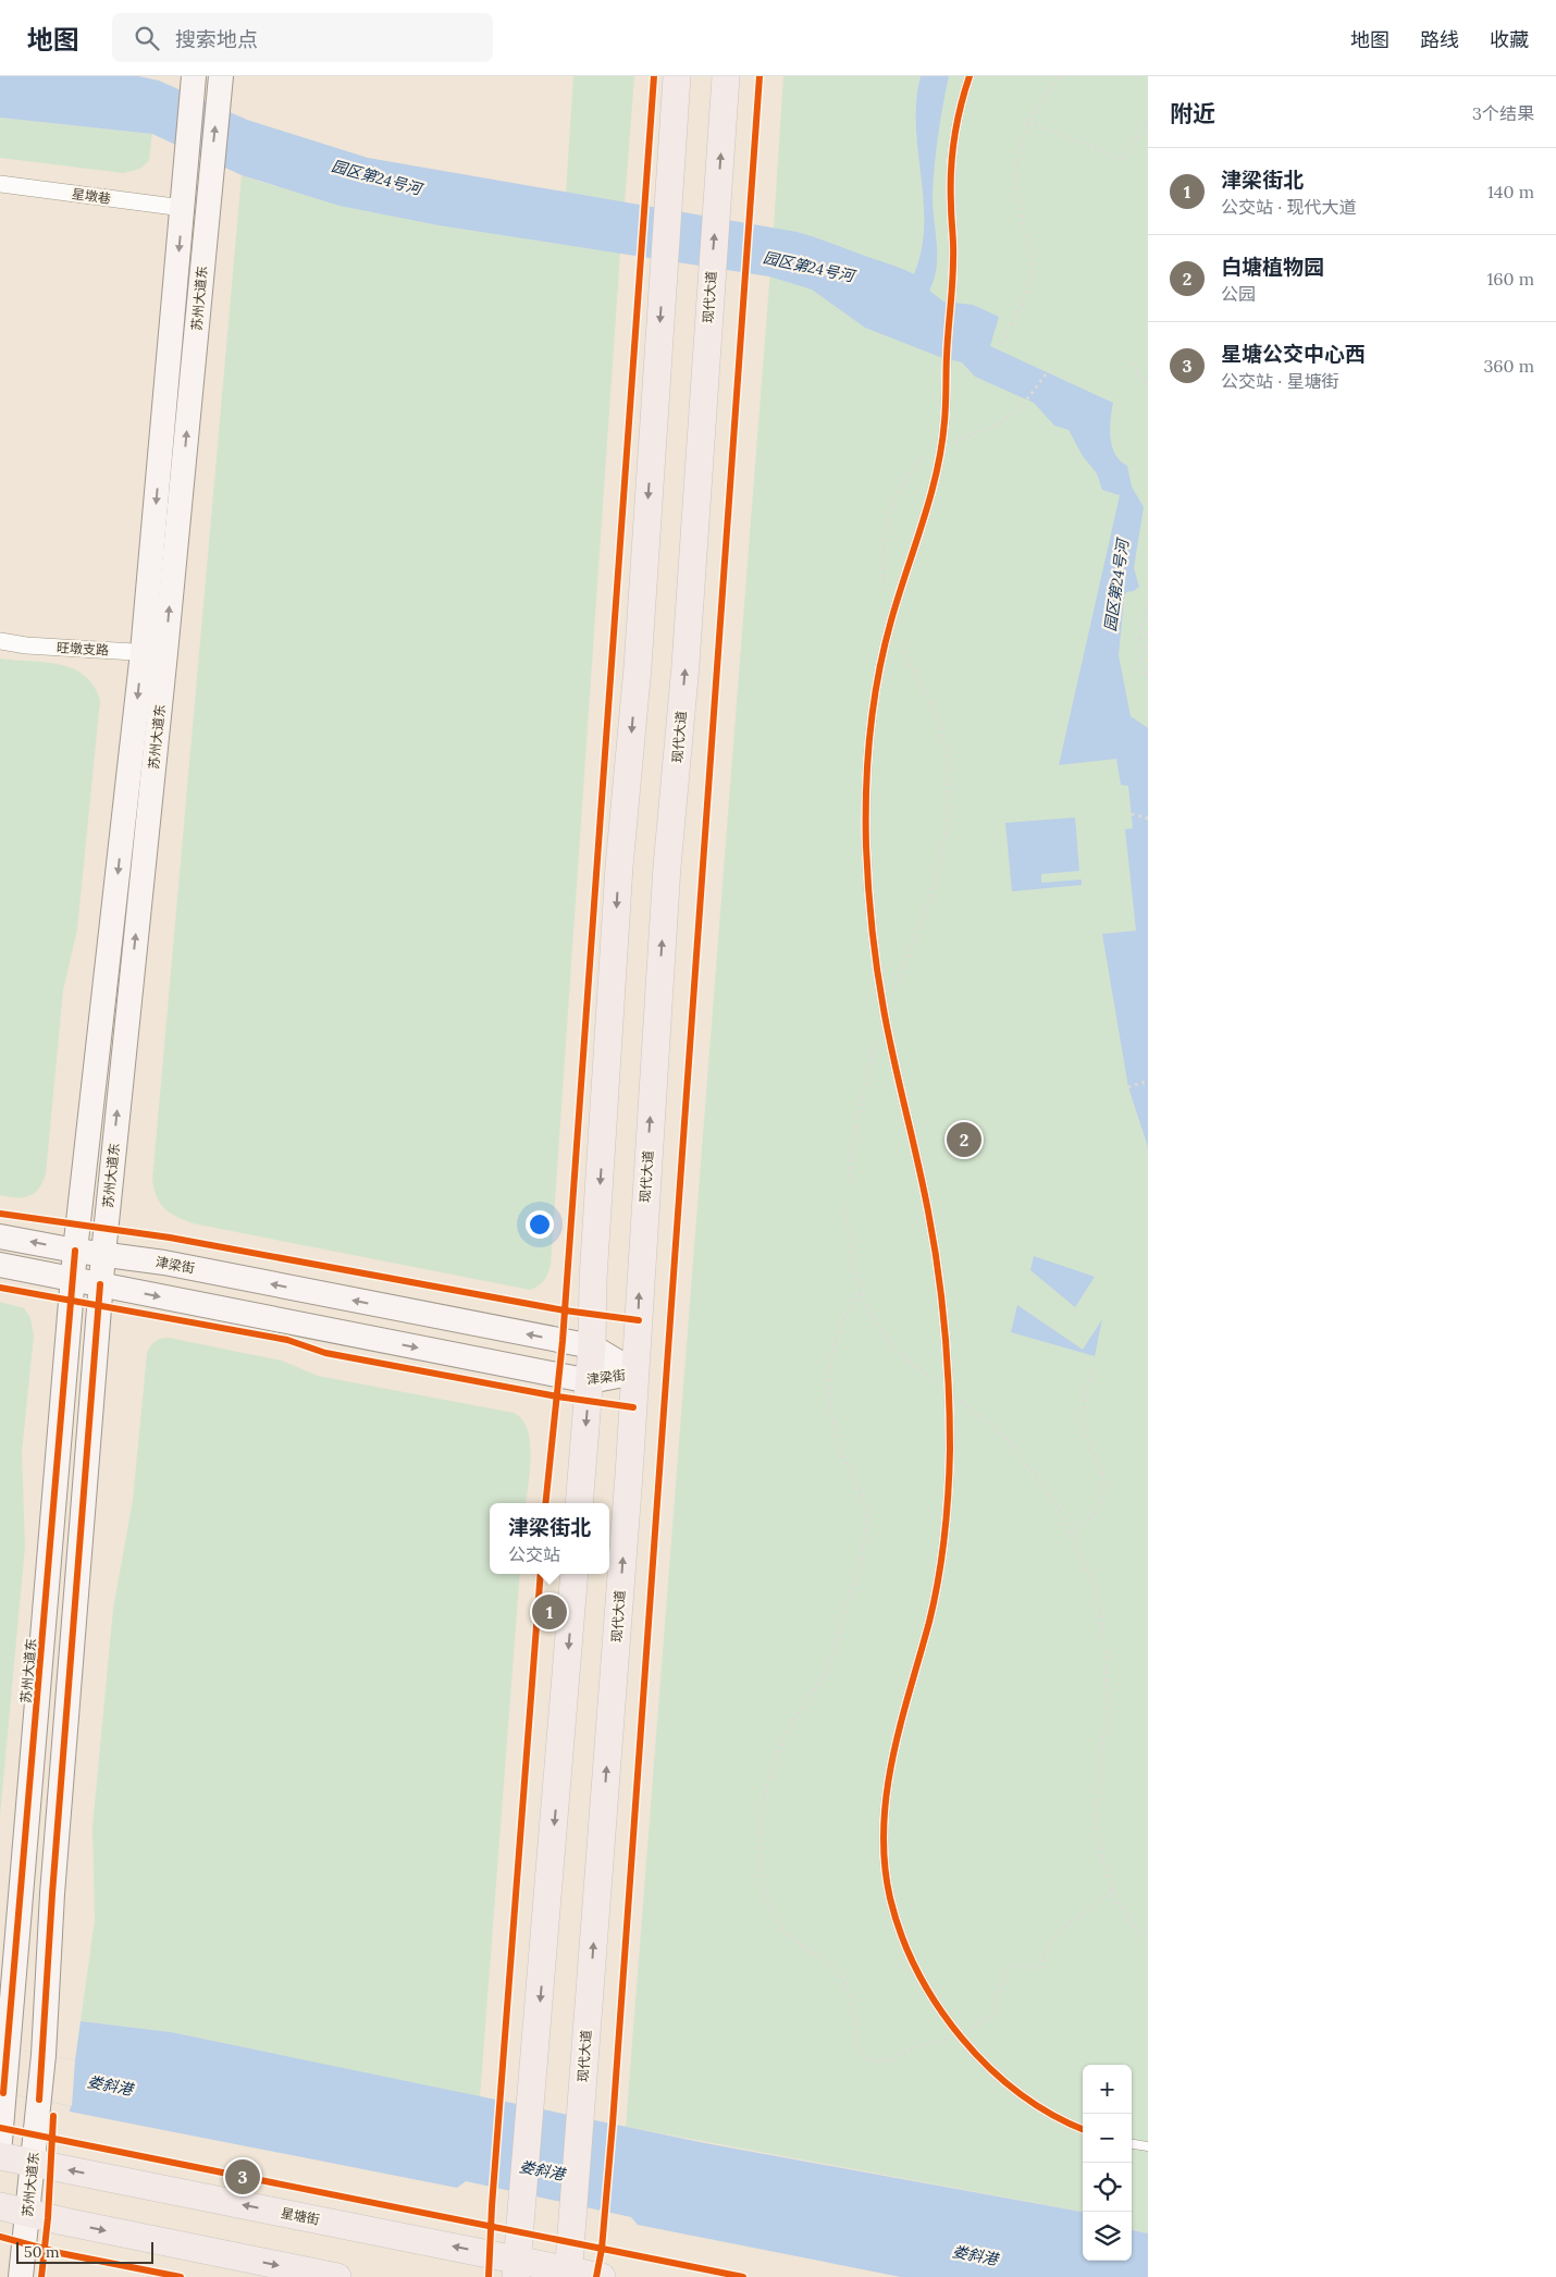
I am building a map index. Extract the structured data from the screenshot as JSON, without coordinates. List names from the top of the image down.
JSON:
{
  "streets": {
    "main road": [
      "现代大道",
      "苏州大道东",
      "津梁街",
      "星塘街"
    ],
    "street": ["星墩巷", "旺墩支路"]
  },
  "crossings": [
    ["星墩巷", "苏州大道东"],
    ["现代大道", "津梁街"],
    ["现代大道", "星塘街"],
    ["苏州大道东", "旺墩支路"],
    ["苏州大道东", "津梁街"],
    ["苏州大道东", "星塘街"]
  ],
  "water": ["园区第24号河", "娄斜港"],
  "scale_bar": "50 m",
  "page": {
    "header": "地图",
    "search": "搜索地点",
    "nav": ["地图", "路线", "收藏"],
    "heading": ["附近", "3个结果"],
    "list": [
      {
        "mark": "1",
        "name": "津梁街北",
        "note": "公交站 · 现代大道",
        "value": "140 m"
      },
      {
        "mark": "2",
        "name": "白塘植物园",
        "note": "公园",
        "value": "160 m"
      },
      {
        "mark": "3",
        "name": "星塘公交中心西",
        "note": "公交站 · 星塘街",
        "value": "360 m"
      }
    ],
    "pins": ["2", "1", "3"],
    "popup": ["津梁街北", "公交站"],
    "map_buttons": ["+", "−"],
    "scale": "50 m"
  }
}
